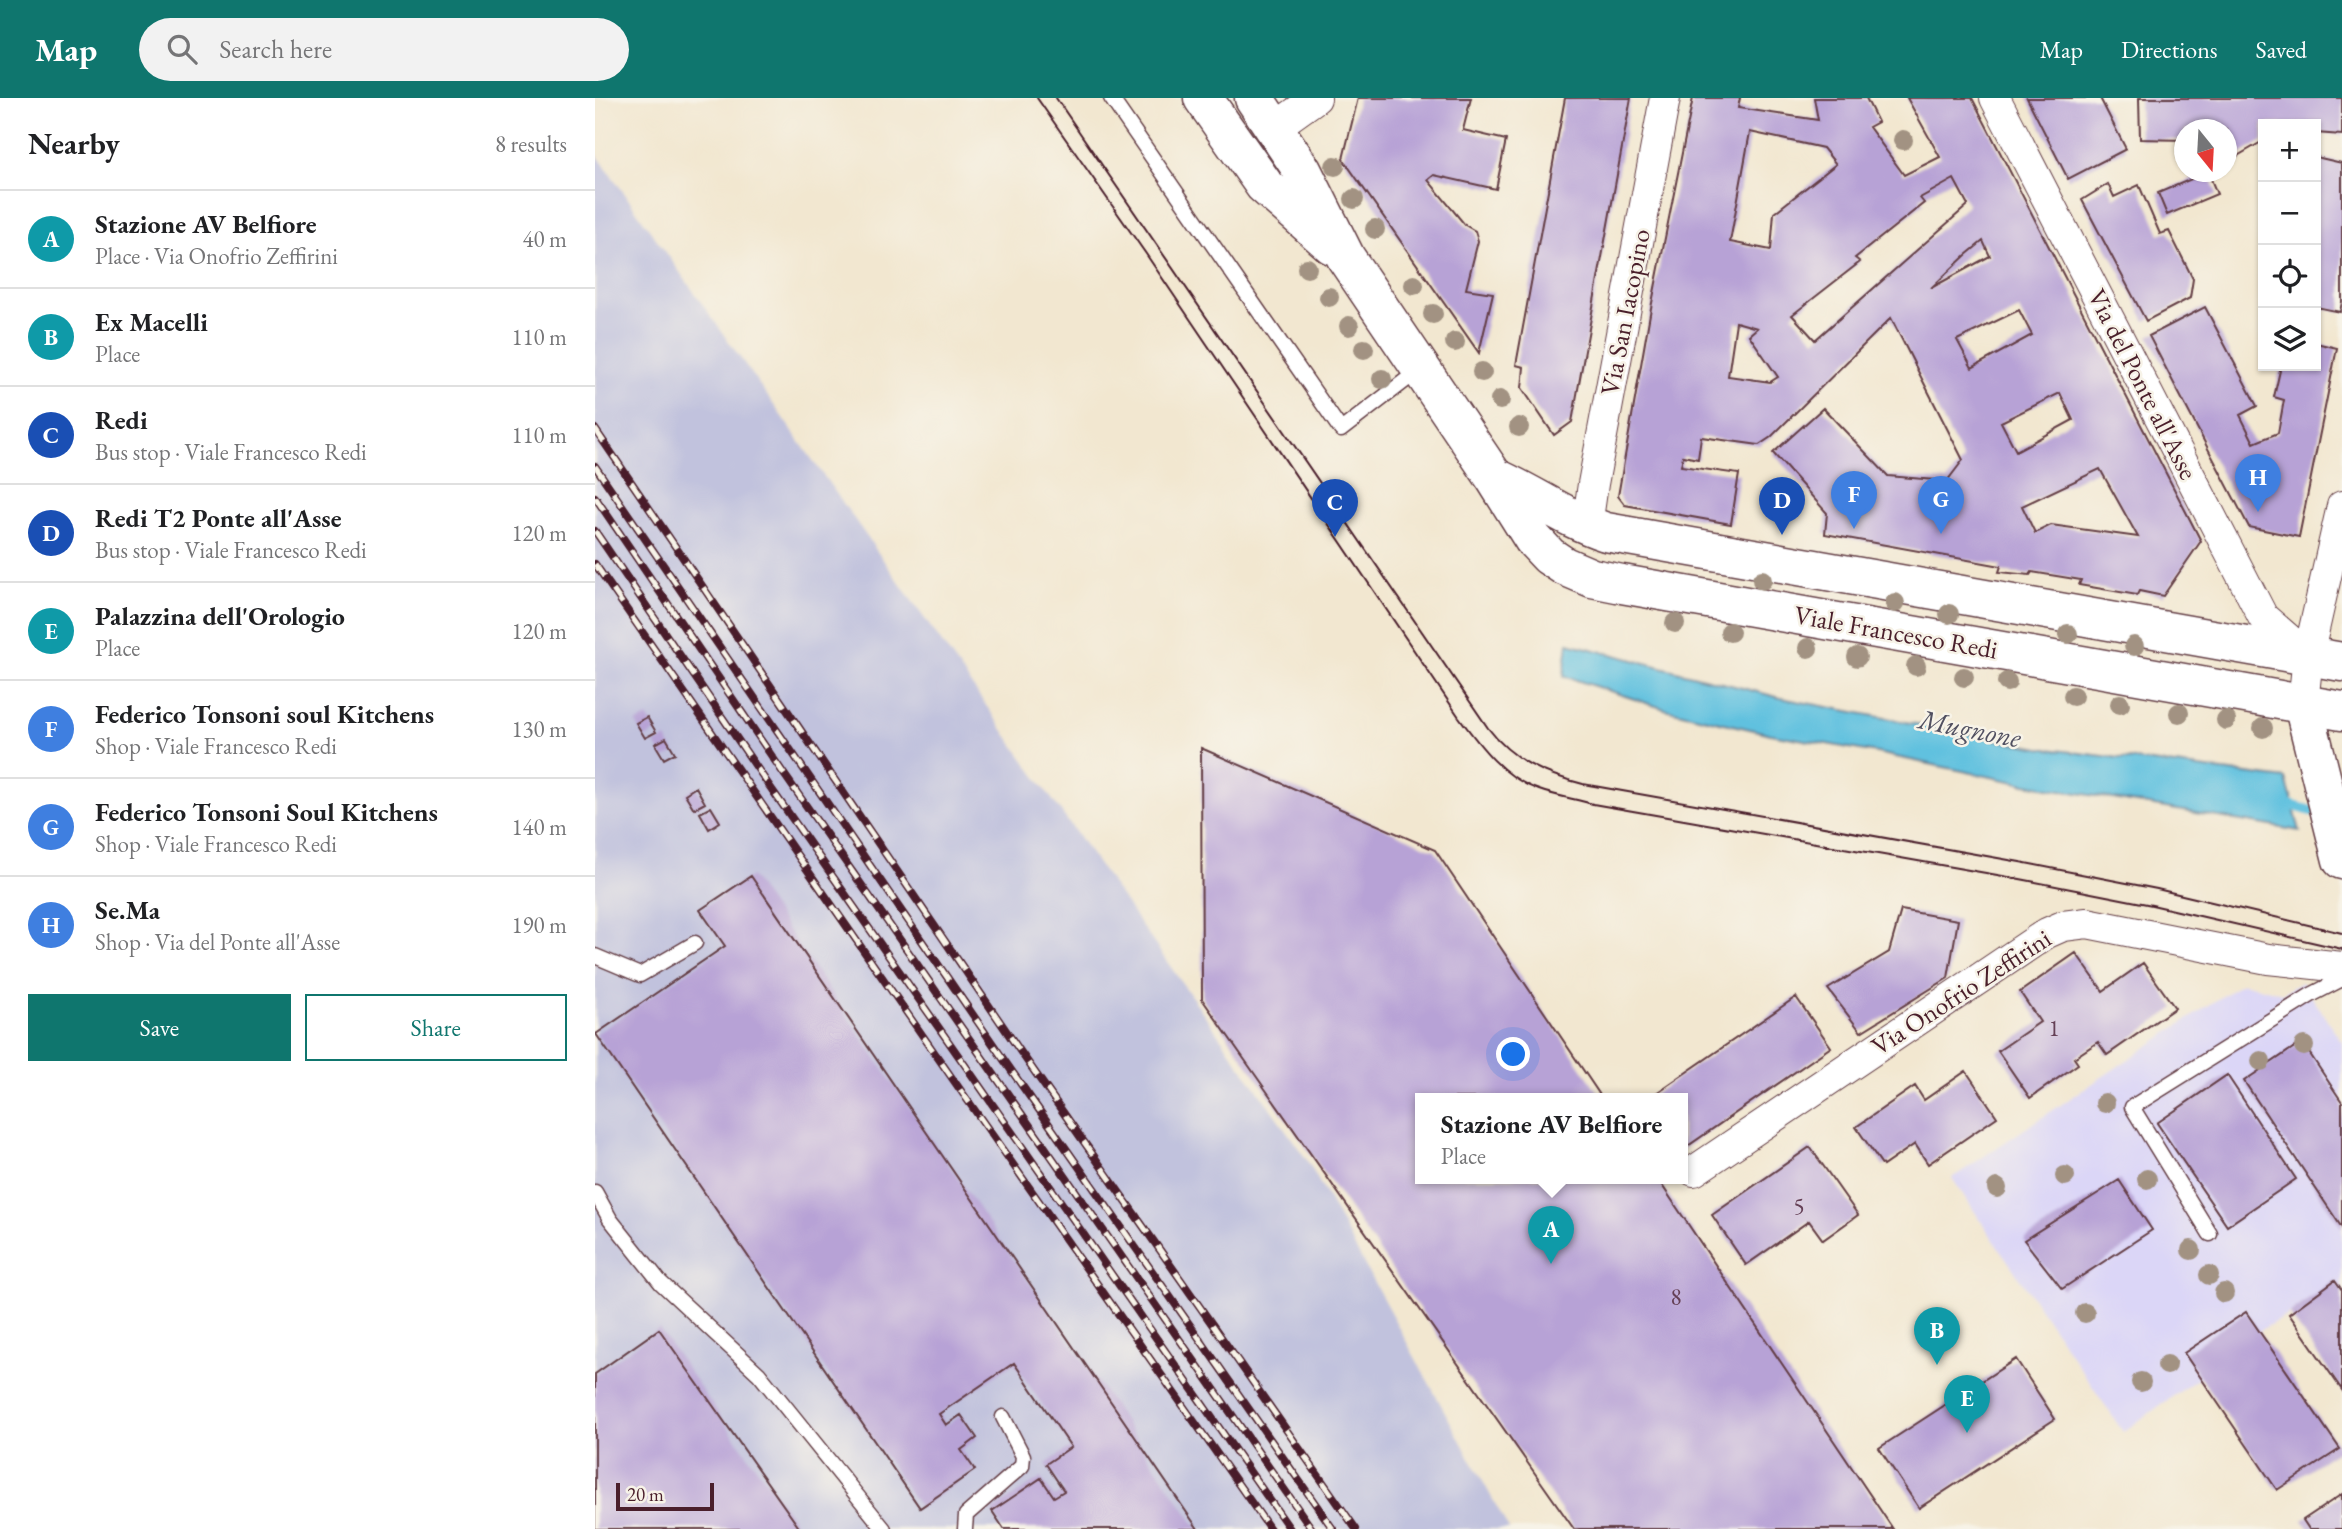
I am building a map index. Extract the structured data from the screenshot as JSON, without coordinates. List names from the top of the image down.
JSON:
{
  "streets": {
    "main road": ["Viale Francesco Redi"],
    "street": ["Via San Iacopino", "Via del Ponte all'Asse", "Via Onofrio Zeffirini"]
  },
  "crossings": [
    ["Via San Iacopino", "Viale Francesco Redi"],
    ["Via del Ponte all'Asse", "Viale Francesco Redi"]
  ],
  "water": ["Mugnone"],
  "house_numbers": ["1", "5", "8"],
  "scale_bar": "20 m",
  "north": "bottom",
  "page": {
    "header": "Map",
    "search": "Search here",
    "nav": ["Map", "Directions", "Saved"],
    "heading": ["Nearby", "8 results"],
    "map_buttons": ["+", "−"],
    "list": [
      {
        "mark": "A",
        "name": "Stazione AV Belfiore",
        "note": "Place · Via Onofrio Zeffirini",
        "value": "40 m"
      },
      {
        "mark": "B",
        "name": "Ex Macelli",
        "note": "Place",
        "value": "110 m"
      },
      {
        "mark": "C",
        "name": "Redi",
        "note": "Bus stop · Viale Francesco Redi",
        "value": "110 m"
      },
      {
        "mark": "D",
        "name": "Redi T2 Ponte all'Asse",
        "note": "Bus stop · Viale Francesco Redi",
        "value": "120 m"
      },
      {
        "mark": "E",
        "name": "Palazzina dell'Orologio",
        "note": "Place",
        "value": "120 m"
      },
      {
        "mark": "F",
        "name": "Federico Tonsoni soul Kitchens",
        "note": "Shop · Viale Francesco Redi",
        "value": "130 m"
      },
      {
        "mark": "G",
        "name": "Federico Tonsoni Soul Kitchens",
        "note": "Shop · Viale Francesco Redi",
        "value": "140 m"
      },
      {
        "mark": "H",
        "name": "Se.Ma",
        "note": "Shop · Via del Ponte all'Asse",
        "value": "190 m"
      }
    ],
    "pins": [
      "H",
      "F",
      "G",
      "D",
      "C",
      "A",
      "B",
      "E"
    ],
    "buttons": ["Save", "Share"],
    "popup": ["Stazione AV Belfiore", "Place"],
    "scale": "20 m"
  }
}
